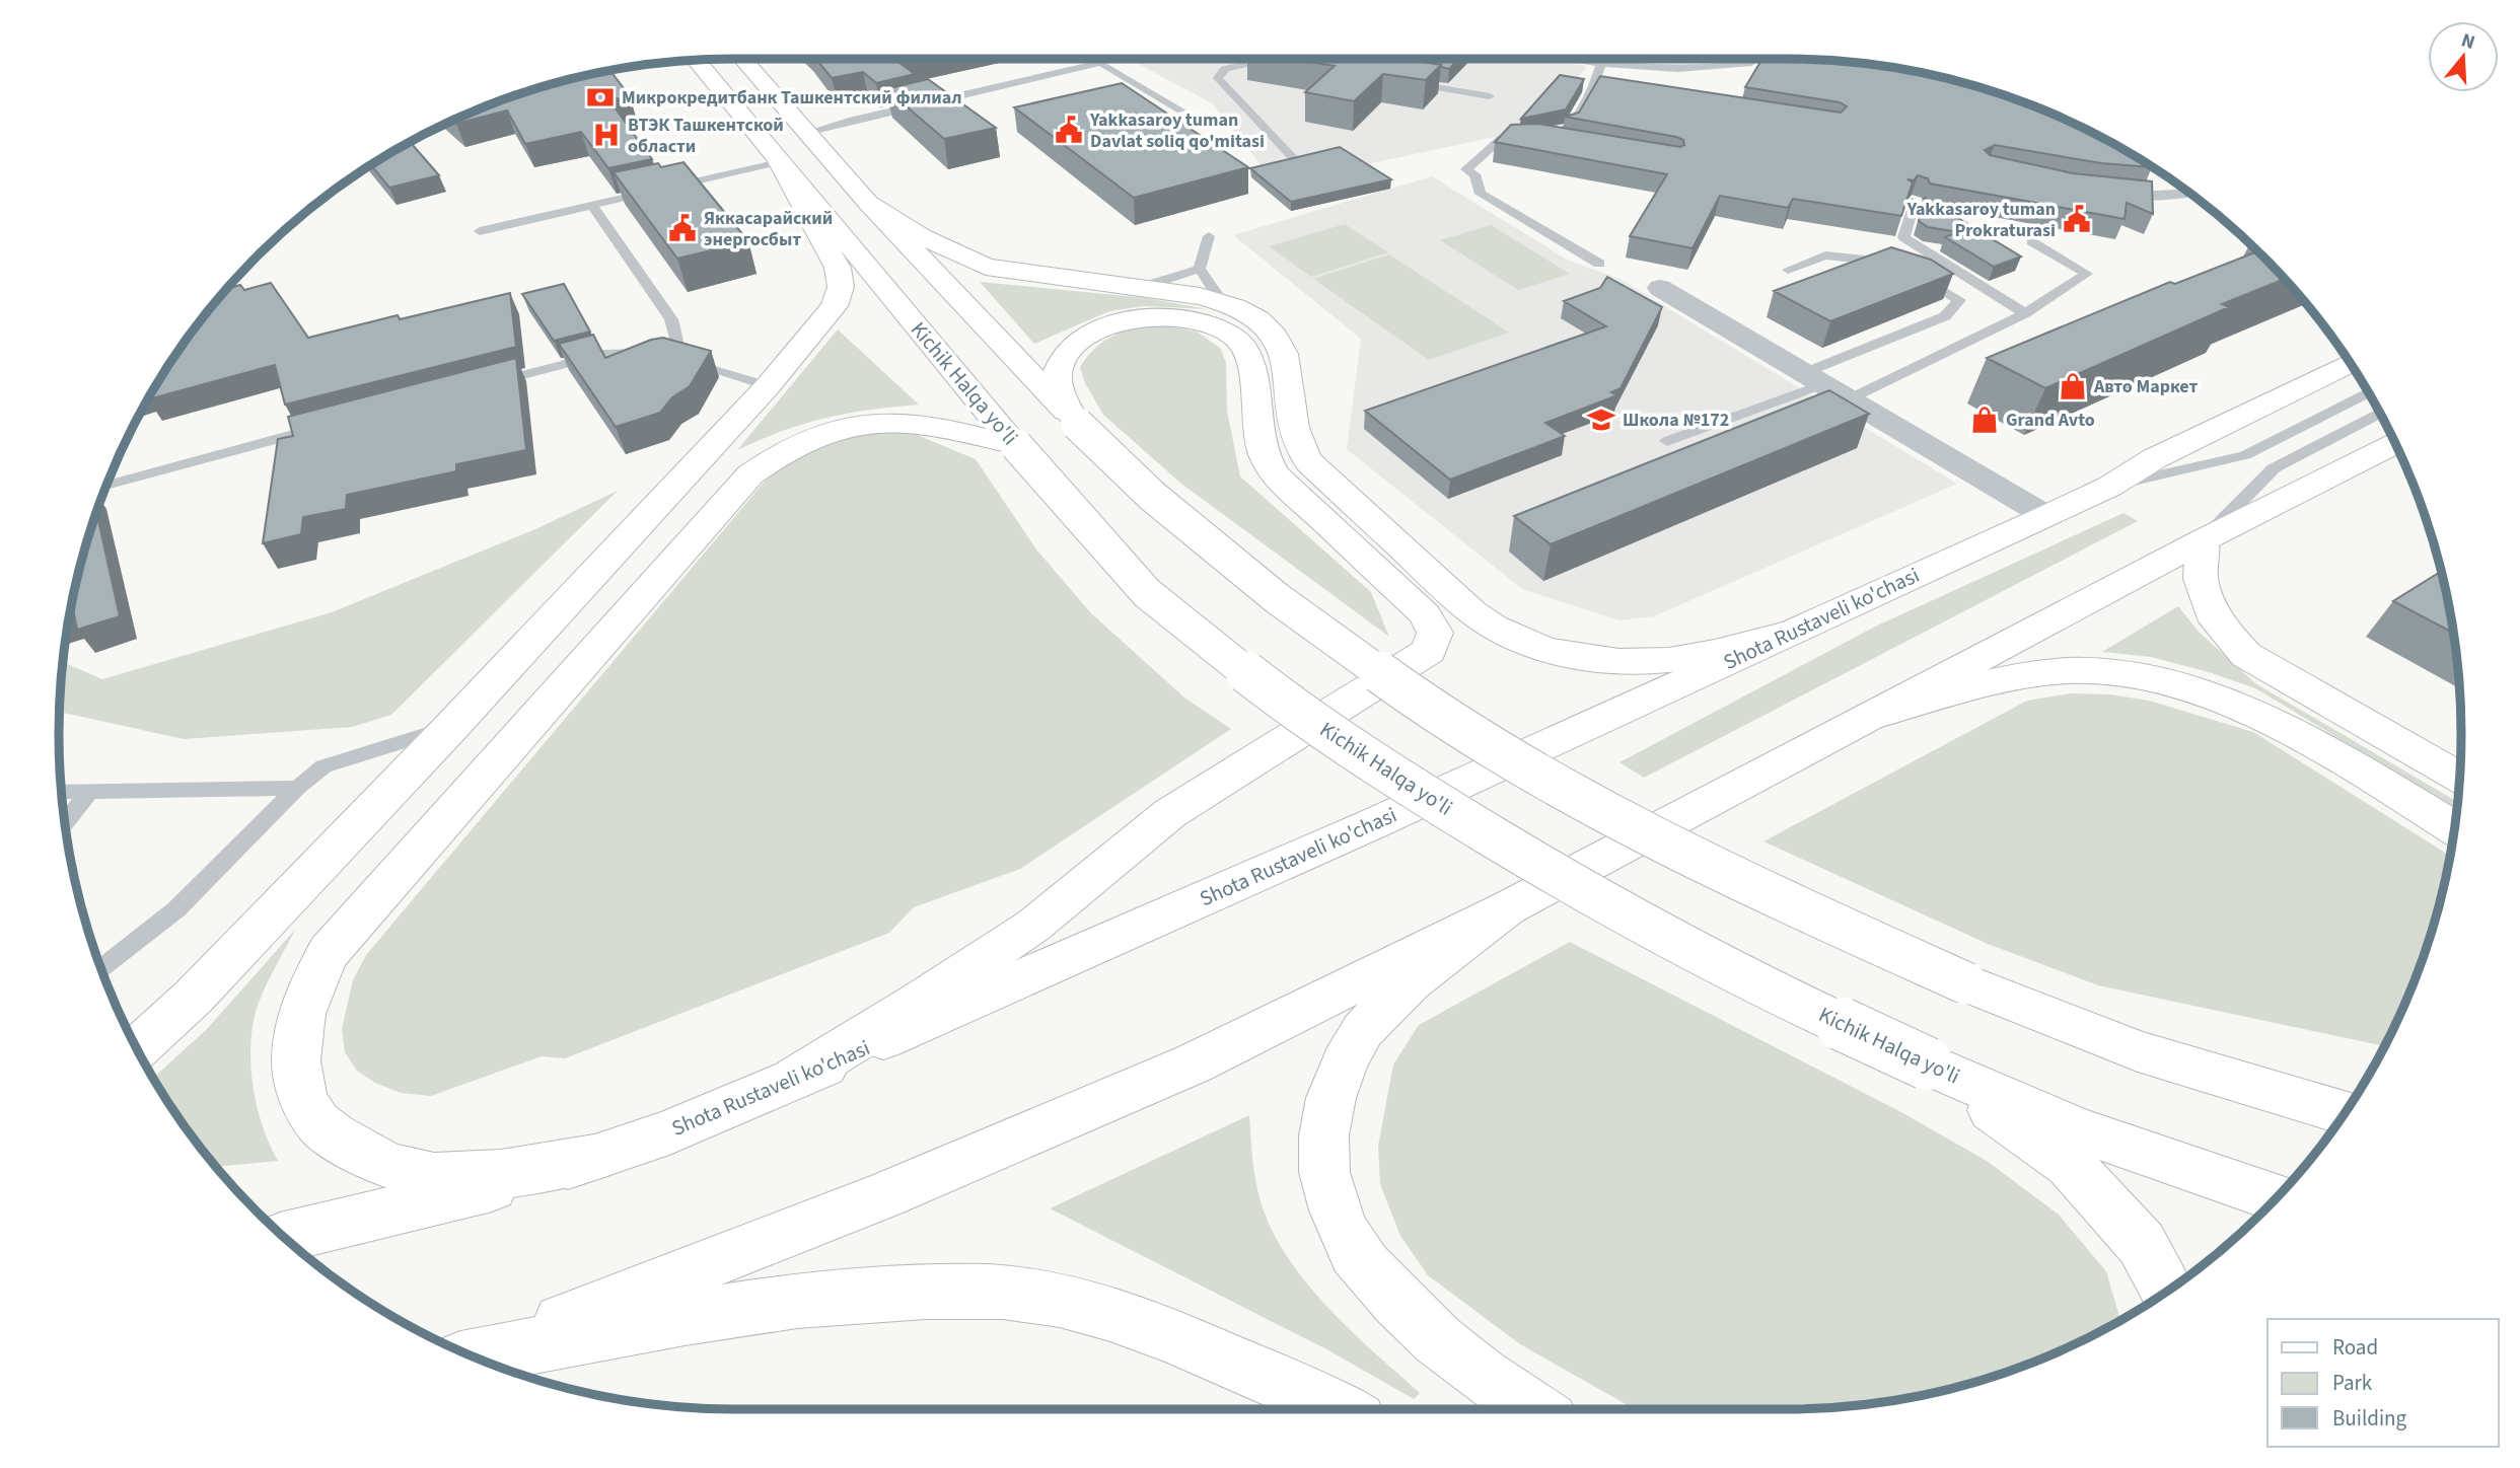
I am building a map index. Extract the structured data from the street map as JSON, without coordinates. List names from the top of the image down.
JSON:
{
  "streets": {
    "main road": ["Kichik Halqa yo'li", "Shota Rustaveli ko'chasi"]
  },
  "places": {
    "bank": ["Микрокредитбанк Ташкентский филиал"],
    "public building": ["Yakkasaroy tuman Davlat soliq qo'mitasi", "Yakkasaroy tuman Prokraturasi", "Яккасарайский энергосбыт"],
    "hospital": ["ВТЭК Ташкентской области"],
    "shop": ["Авто Маркет", "Grand Avto"],
    "school or university": ["Школа №172"]
  },
  "legend": ["Road", "Park", "Building"],
  "north": "top"
}
